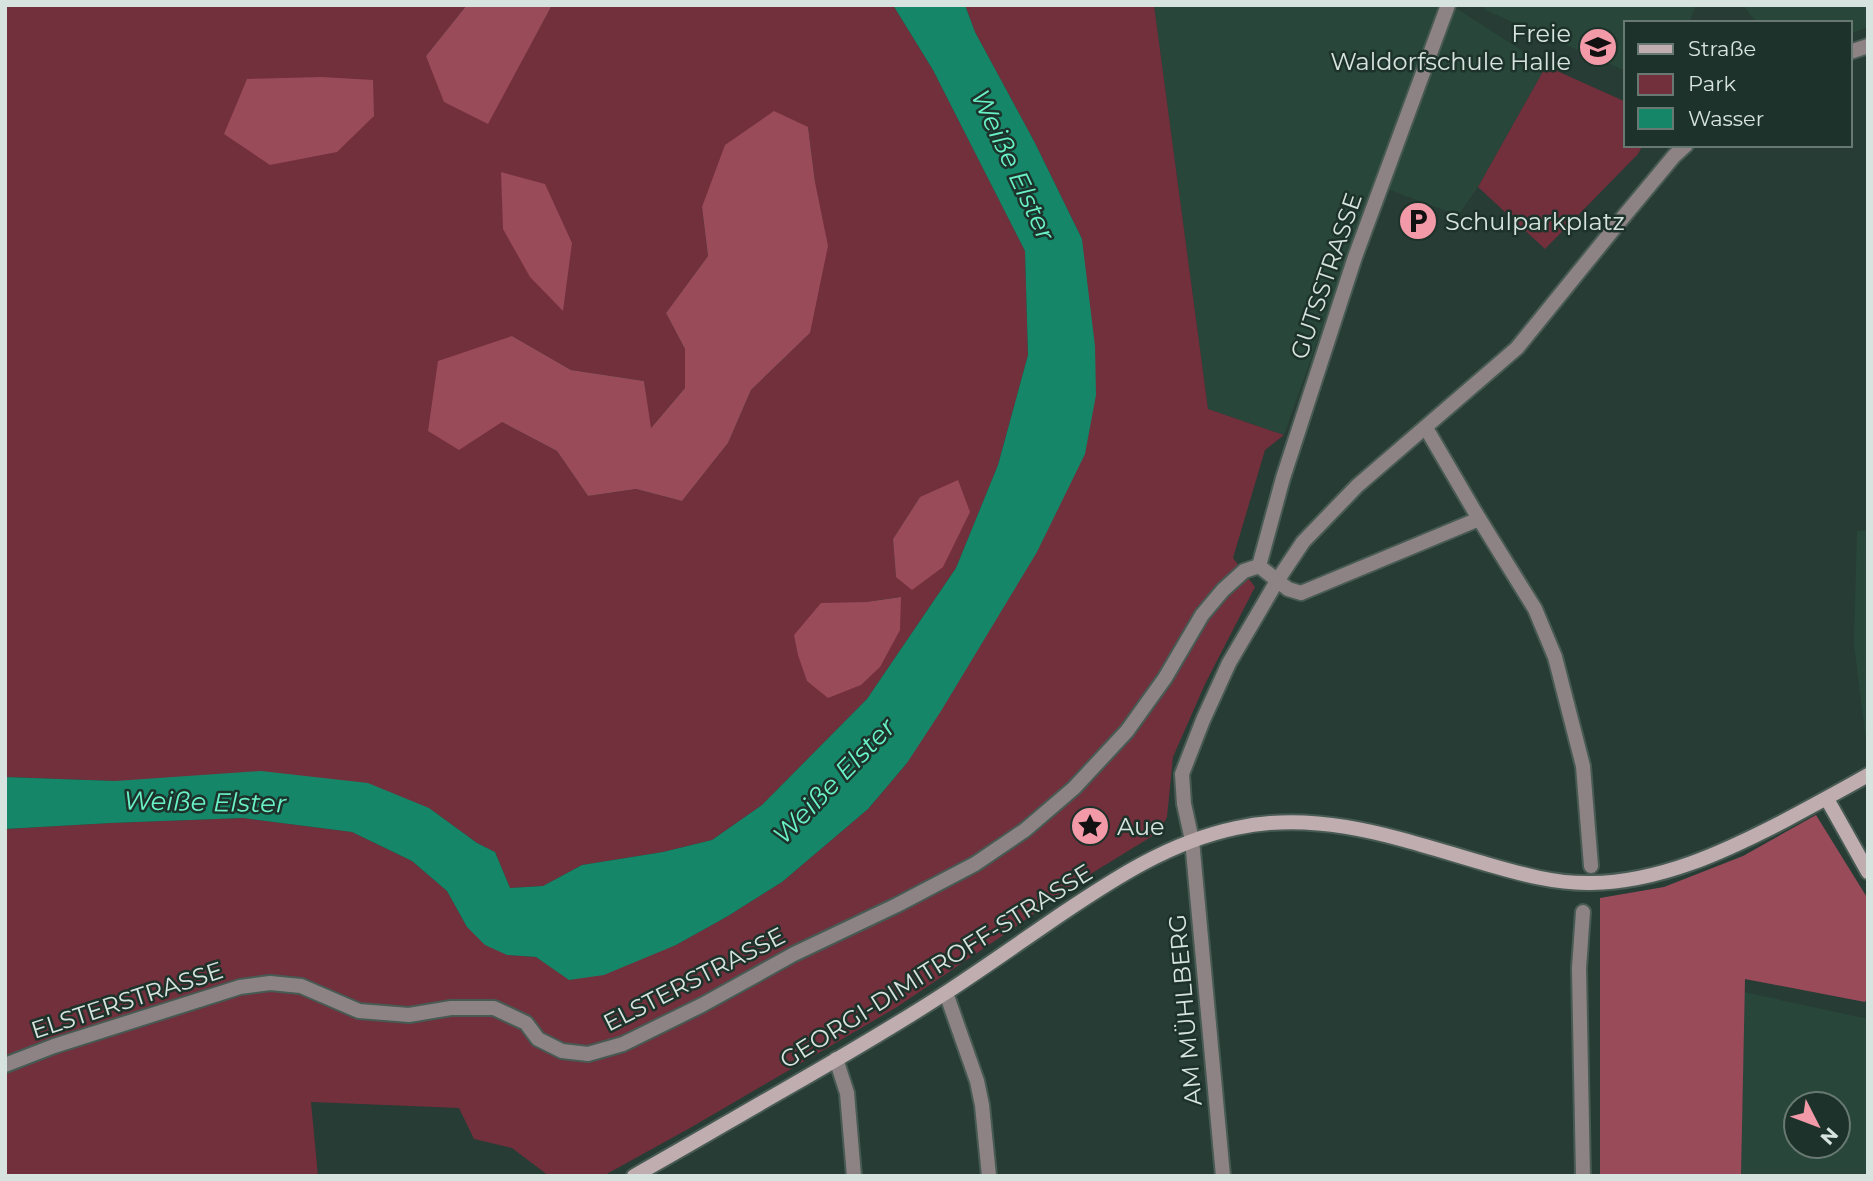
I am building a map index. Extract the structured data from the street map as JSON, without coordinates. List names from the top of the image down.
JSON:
{
  "streets": {
    "street": [
      "GUTSSTRASSE",
      "GEORGI-DIMITROFF-STRASSE",
      "ELSTERSTRASSE",
      "AM MÜHLBERG"
    ]
  },
  "crossings": [
    ["GUTSSTRASSE", "ELSTERSTRASSE"],
    ["GEORGI-DIMITROFF-STRASSE", "AM MÜHLBERG"]
  ],
  "water": ["Weiße Elster"],
  "places": {
    "school or university": ["Freie Waldorfschule Halle"],
    "parking": ["Schulparkplatz"],
    "place": ["Aue"]
  },
  "legend": ["Straße", "Park", "Wasser"],
  "north": "bottom right"
}
